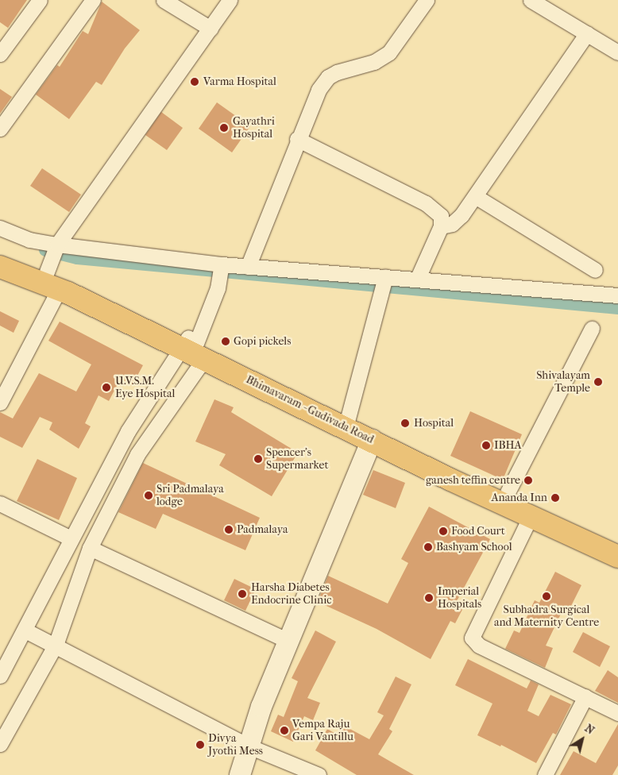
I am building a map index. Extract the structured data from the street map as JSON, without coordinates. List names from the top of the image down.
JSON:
{
  "streets": {
    "main road": ["Bhimavaram - Gudivada Road"]
  },
  "places": [
    "Varma Hospital",
    "Gayathri Hospital",
    "Gopi pickels",
    "Shivalayam Temple",
    "U.V.S.M. Eye Hospital",
    "Hospital",
    "IBHA",
    "Spencer's Supermarket",
    "ganesh teffin centre",
    "Sri Padmalaya lodge",
    "Ananda Inn",
    "Padmalaya",
    "Food Court",
    "Bashyam School",
    "Harsha Diabetes Endocrine Clinic",
    "Subhadra Surgical and Maternity Centre",
    "Imperial Hospitals",
    "Vempa Raju Gari Vantillu",
    "Divya Jyothi Mess"
  ],
  "north": "top right"
}
